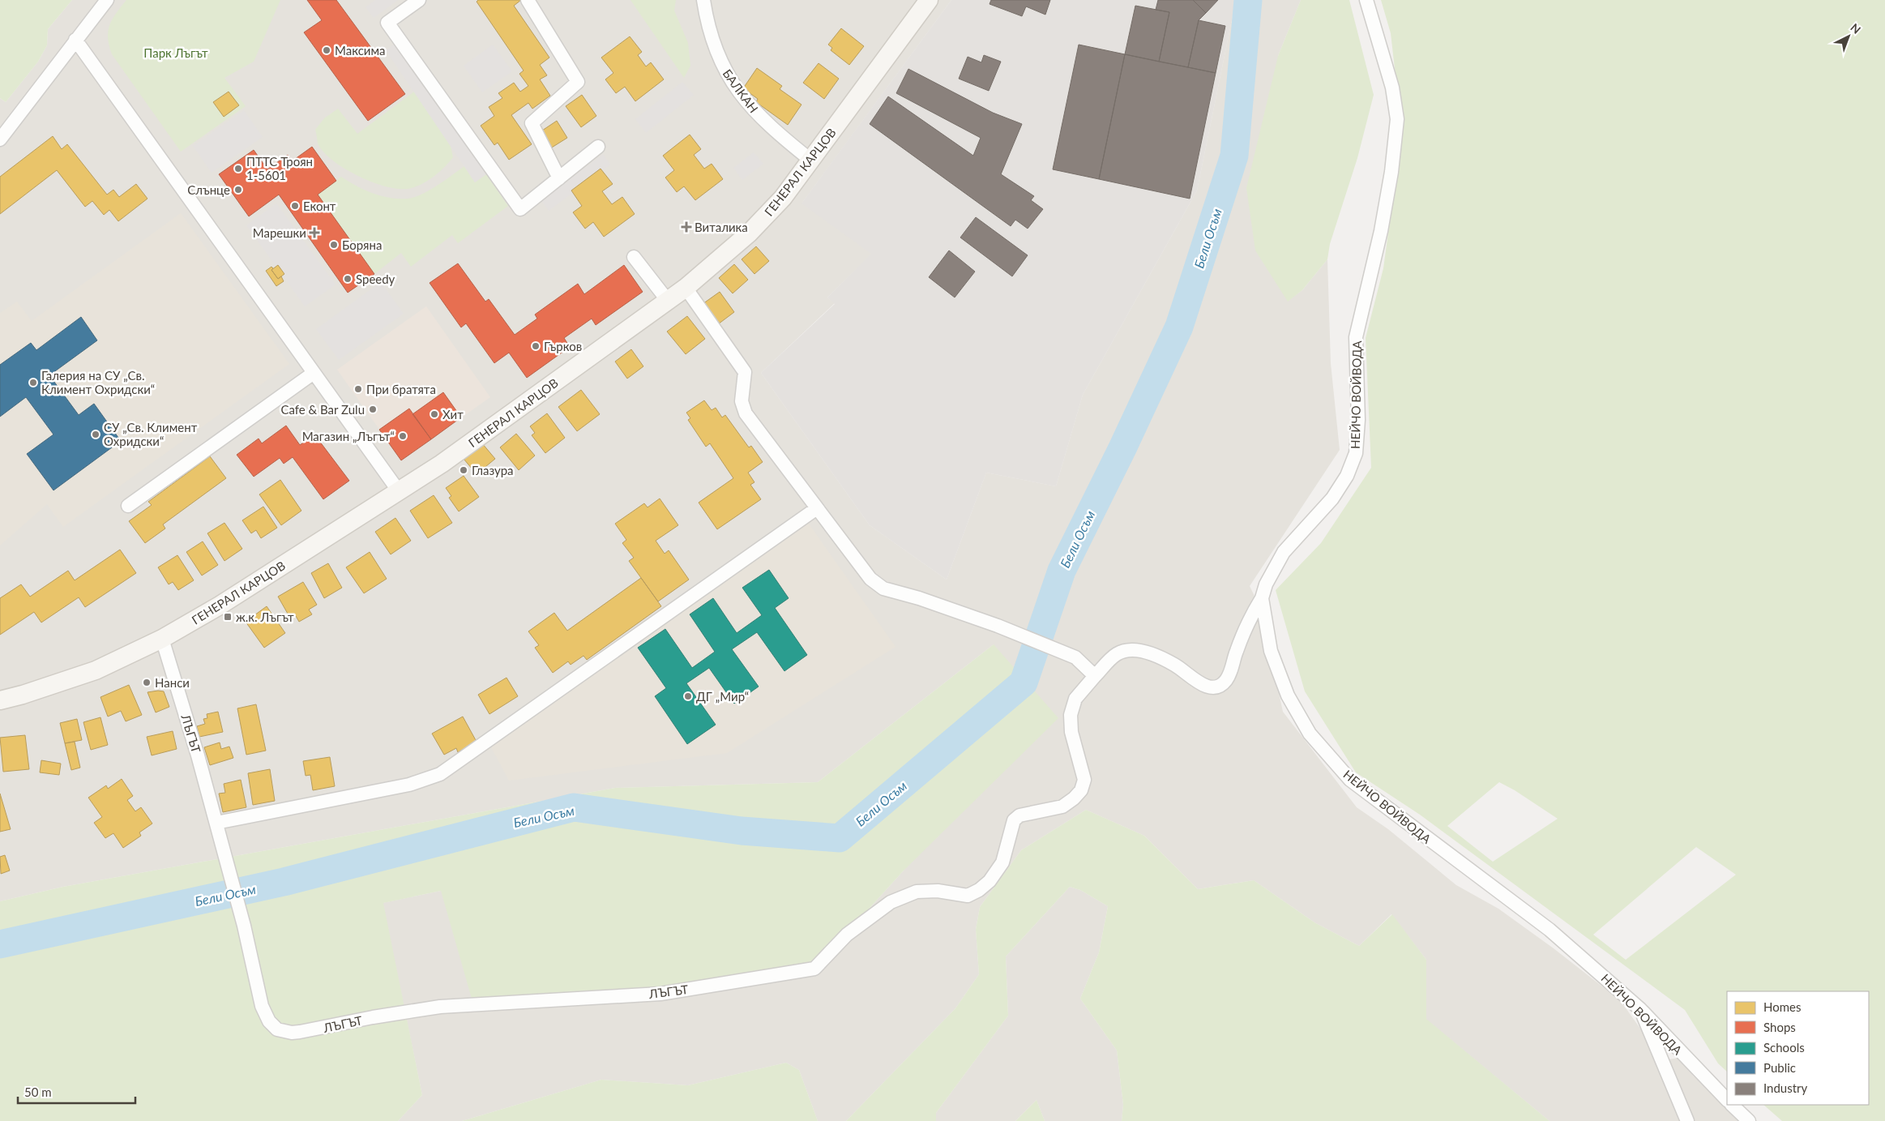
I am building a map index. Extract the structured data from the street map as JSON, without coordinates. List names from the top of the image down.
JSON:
{
  "streets": {
    "main road": ["ГЕНЕРАЛ КАРЦОВ"],
    "street": ["БАЛКАН", "НЕЙЧО ВОЙВОДА", "ЛЪГЪТ"]
  },
  "crossings": [
    ["БАЛКАН", "ГЕНЕРАЛ КАРЦОВ"],
    ["ГЕНЕРАЛ КАРЦОВ", "ЛЪГЪТ"]
  ],
  "water": ["Бели Осъм"],
  "parks": ["Парк Лъгът"],
  "places": {
    "other": [
      "Максима",
      "ПТТС Троян 1-5601",
      "Слънце",
      "Еконт",
      "Боряна",
      "Speedy",
      "Гърков",
      "Галерия на СУ „Св. Климент Охридски“",
      "При братята",
      "Cafe & Bar Zulu",
      "Хит",
      "СУ „Св. Климент Охридски“",
      "Магазин „Лъгът“",
      "Глазура",
      "Нанси",
      "ДГ „Мир“"
    ],
    "health": ["Виталика", "Марешки"],
    "transit": ["ж.к. Лъгът"]
  },
  "legend": [
    "Homes",
    "Shops",
    "Schools",
    "Public",
    "Industry"
  ],
  "scale_bar": "50 m",
  "north": "top right"
}
